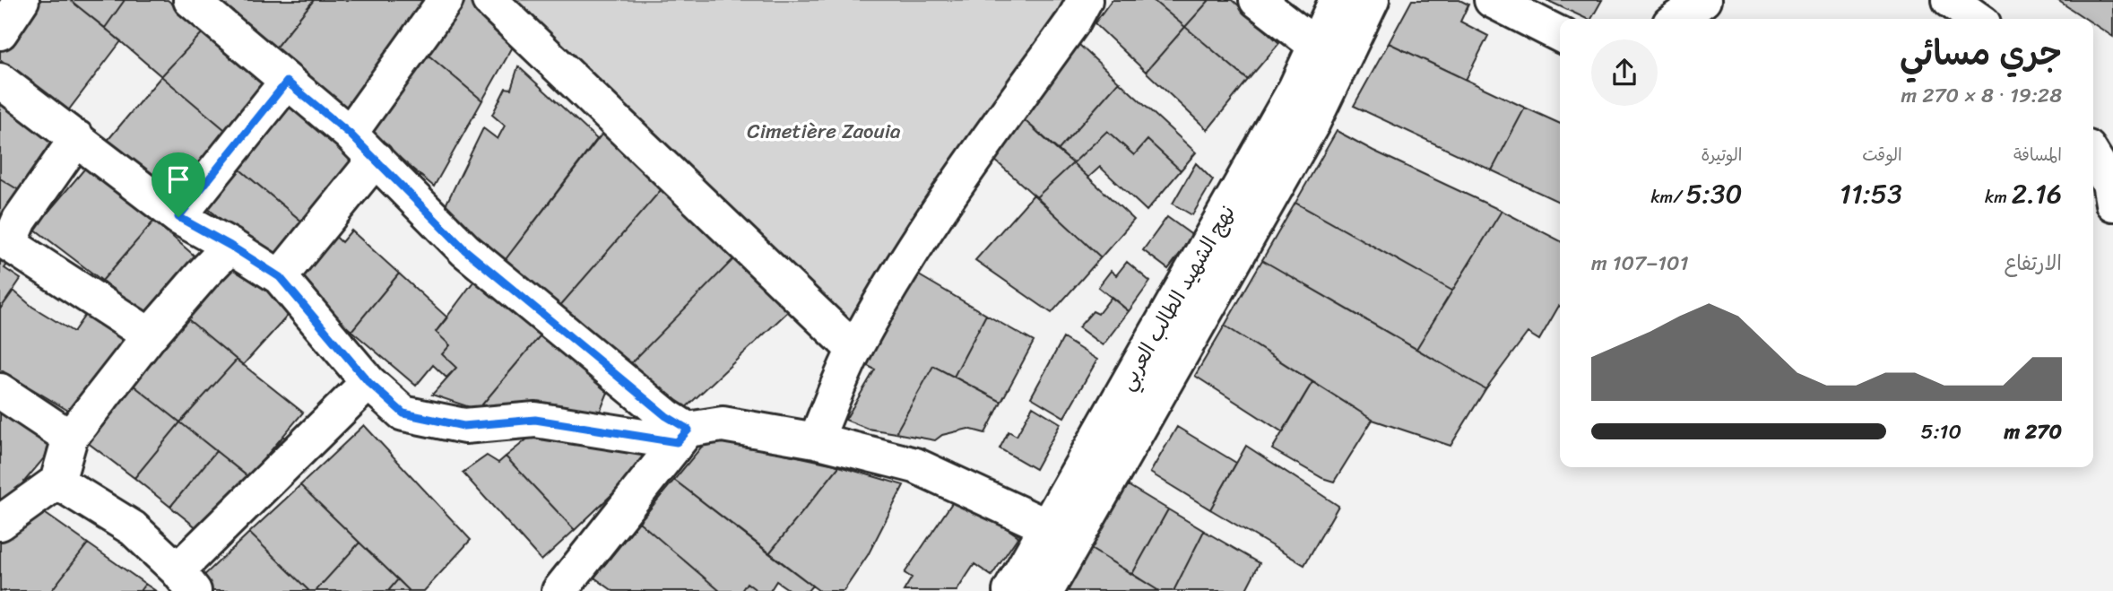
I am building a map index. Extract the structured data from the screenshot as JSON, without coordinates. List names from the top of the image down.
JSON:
{
  "streets": {
    "street": ["نهج الشهيد الطالب العربي"]
  },
  "parks": ["Cimetière Zaouia"],
  "page": {
    "heading": ["جري مسائي", "19:28 · 8 × 270 m"],
    "stats": [
      ["المسافة", "2.16 km"],
      ["الوقت", "11:53"],
      ["الوتيرة", "5:30 /km"]
    ],
    "chart": ["الارتفاع", "101–107 m"],
    "list": [
      {
        "name": "270 m",
        "note": "5:10"
      }
    ]
  }
}
